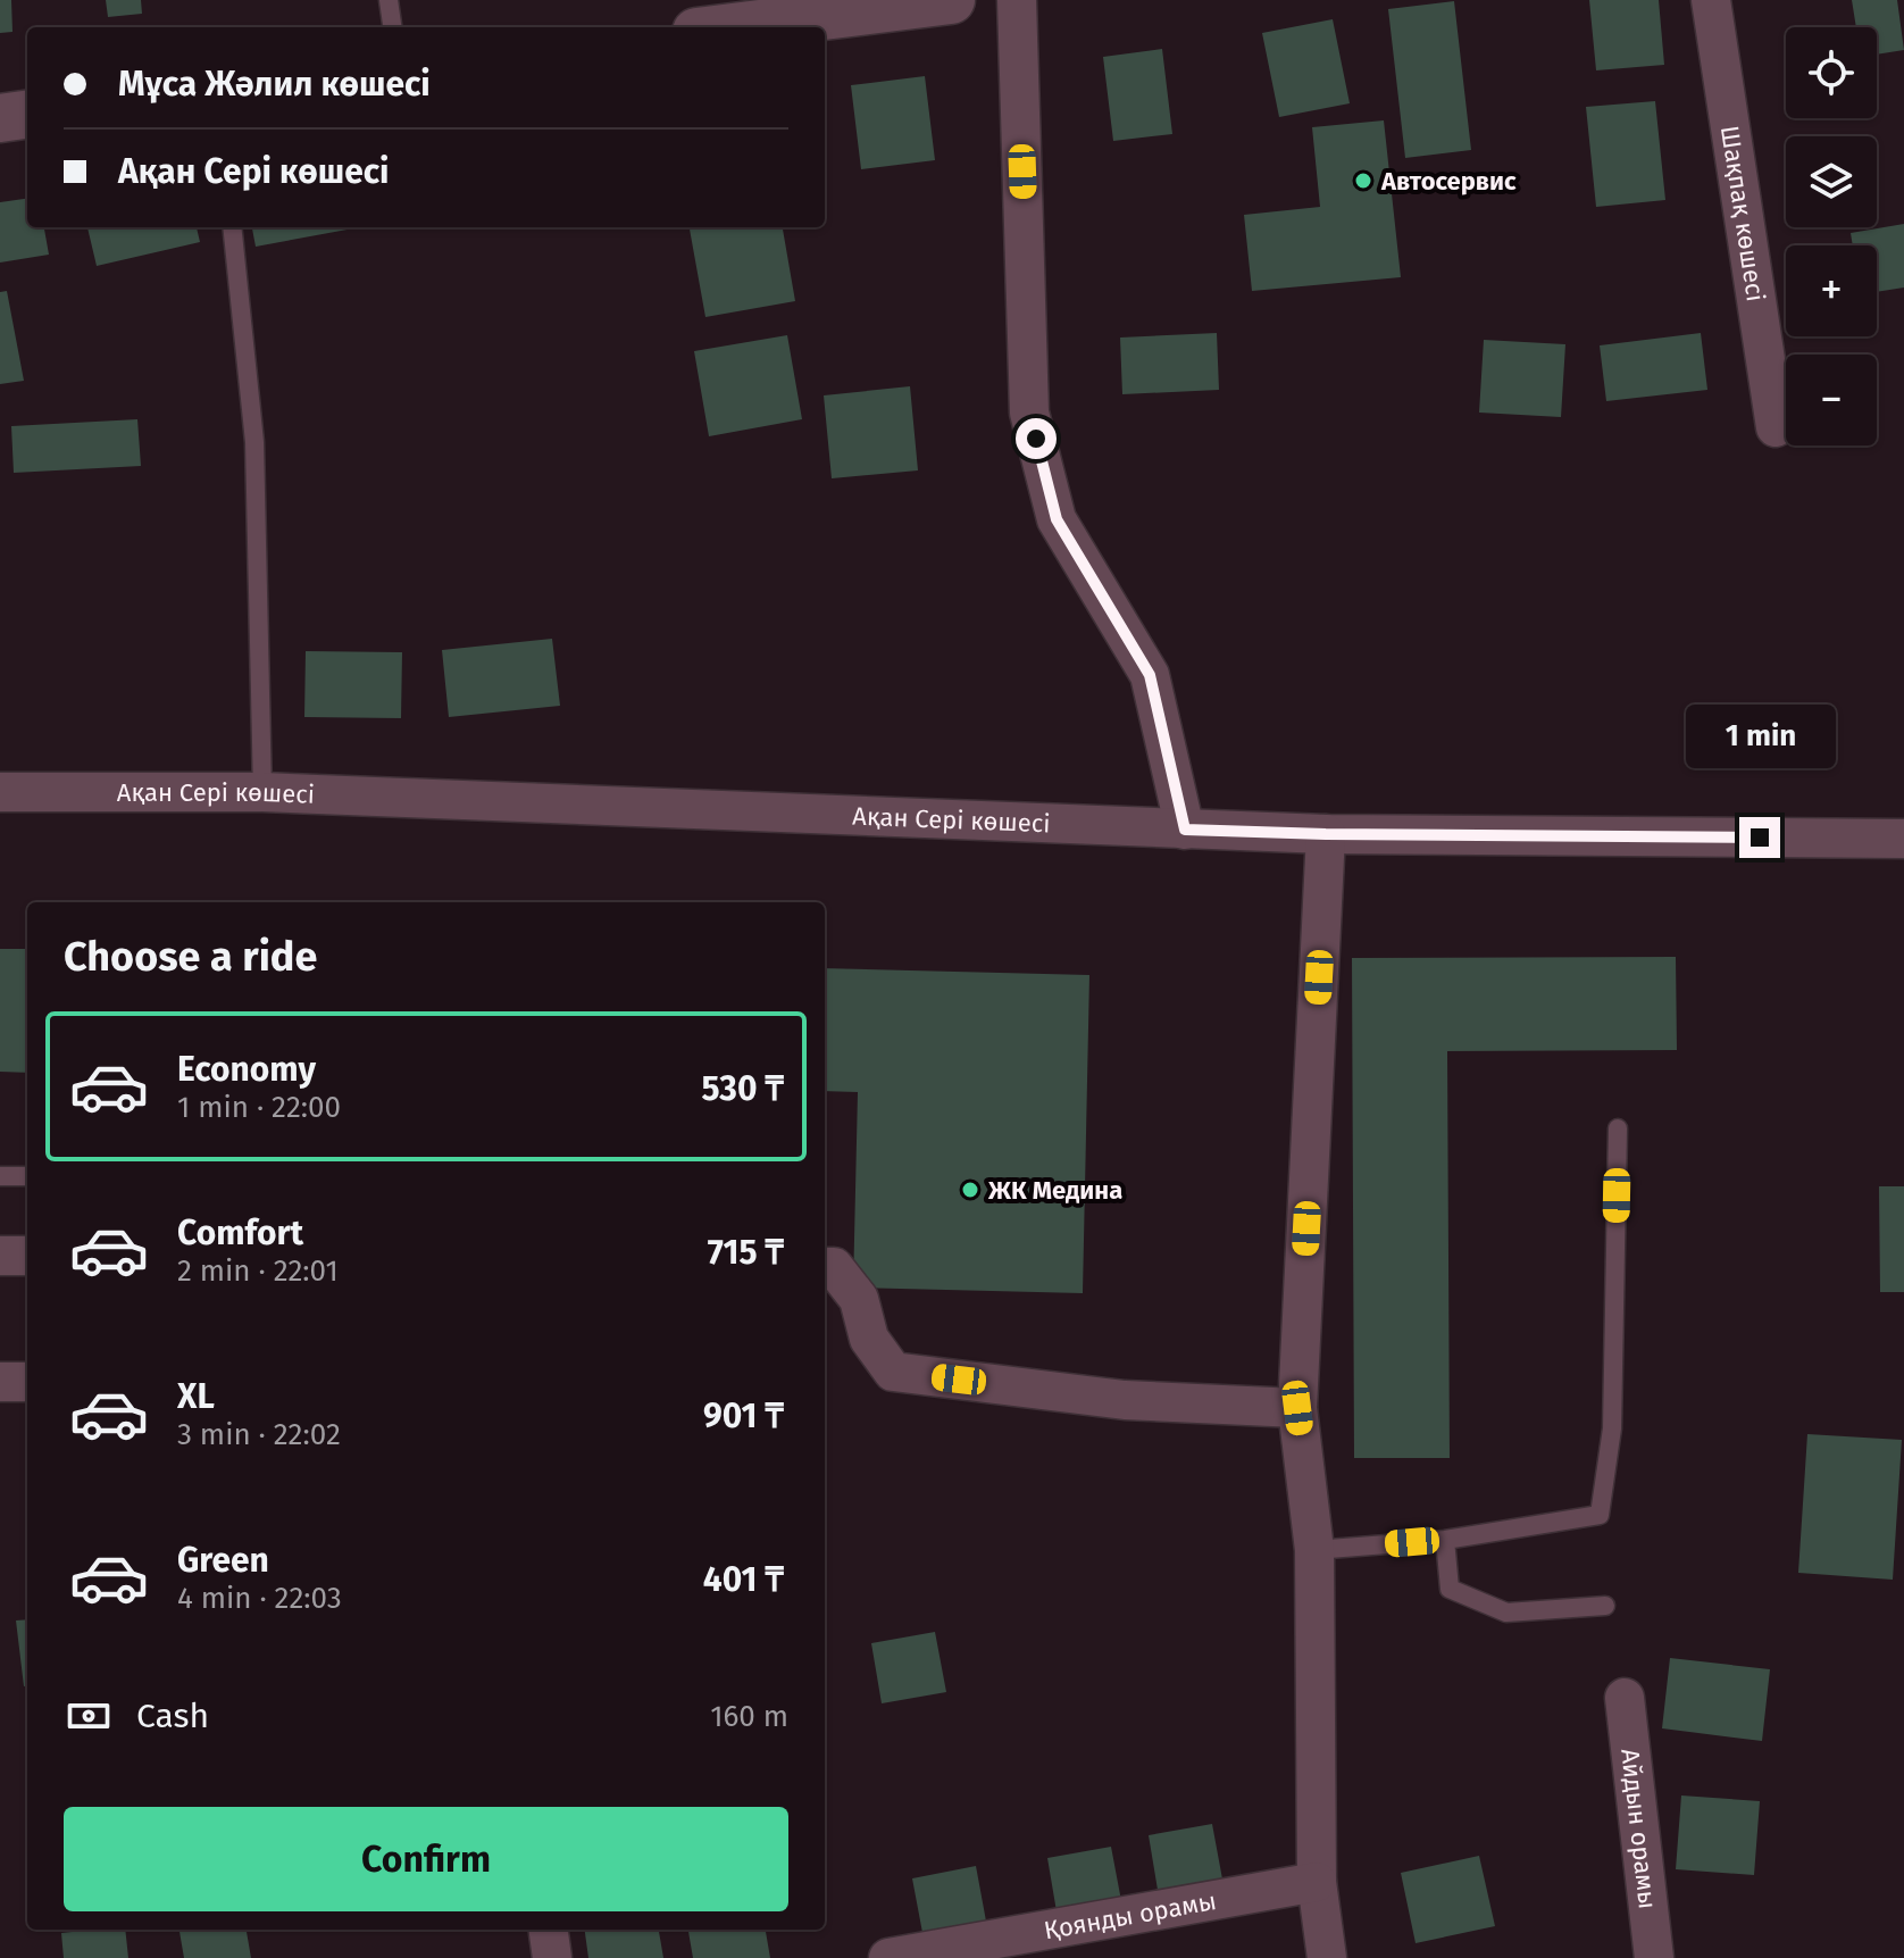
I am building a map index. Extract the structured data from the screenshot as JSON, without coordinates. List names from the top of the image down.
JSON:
{
  "streets": {
    "street": [
      "Шақпақ көшесі",
      "Ақан Сері көшесі",
      "Айдын орамы",
      "Қоянды орамы"
    ]
  },
  "places": ["Автосервис", "ЖК Медина"],
  "page": {
    "map_buttons": ["+", "−"],
    "banner": ["Мұса Жәлил көшесі", "Ақан Сері көшесі"],
    "bubble": "1 min",
    "heading": "Choose a ride",
    "list": [
      {
        "name": "Economy",
        "note": "1 min · 22:00",
        "value": "530 ₸"
      },
      {
        "name": "Comfort",
        "note": "2 min · 22:01",
        "value": "715 ₸"
      },
      {
        "name": "XL",
        "note": "3 min · 22:02",
        "value": "901 ₸"
      },
      {
        "name": "Green",
        "note": "4 min · 22:03",
        "value": "401 ₸"
      }
    ],
    "pay": ["Cash", "160 m"],
    "buttons": "Confirm"
  }
}
